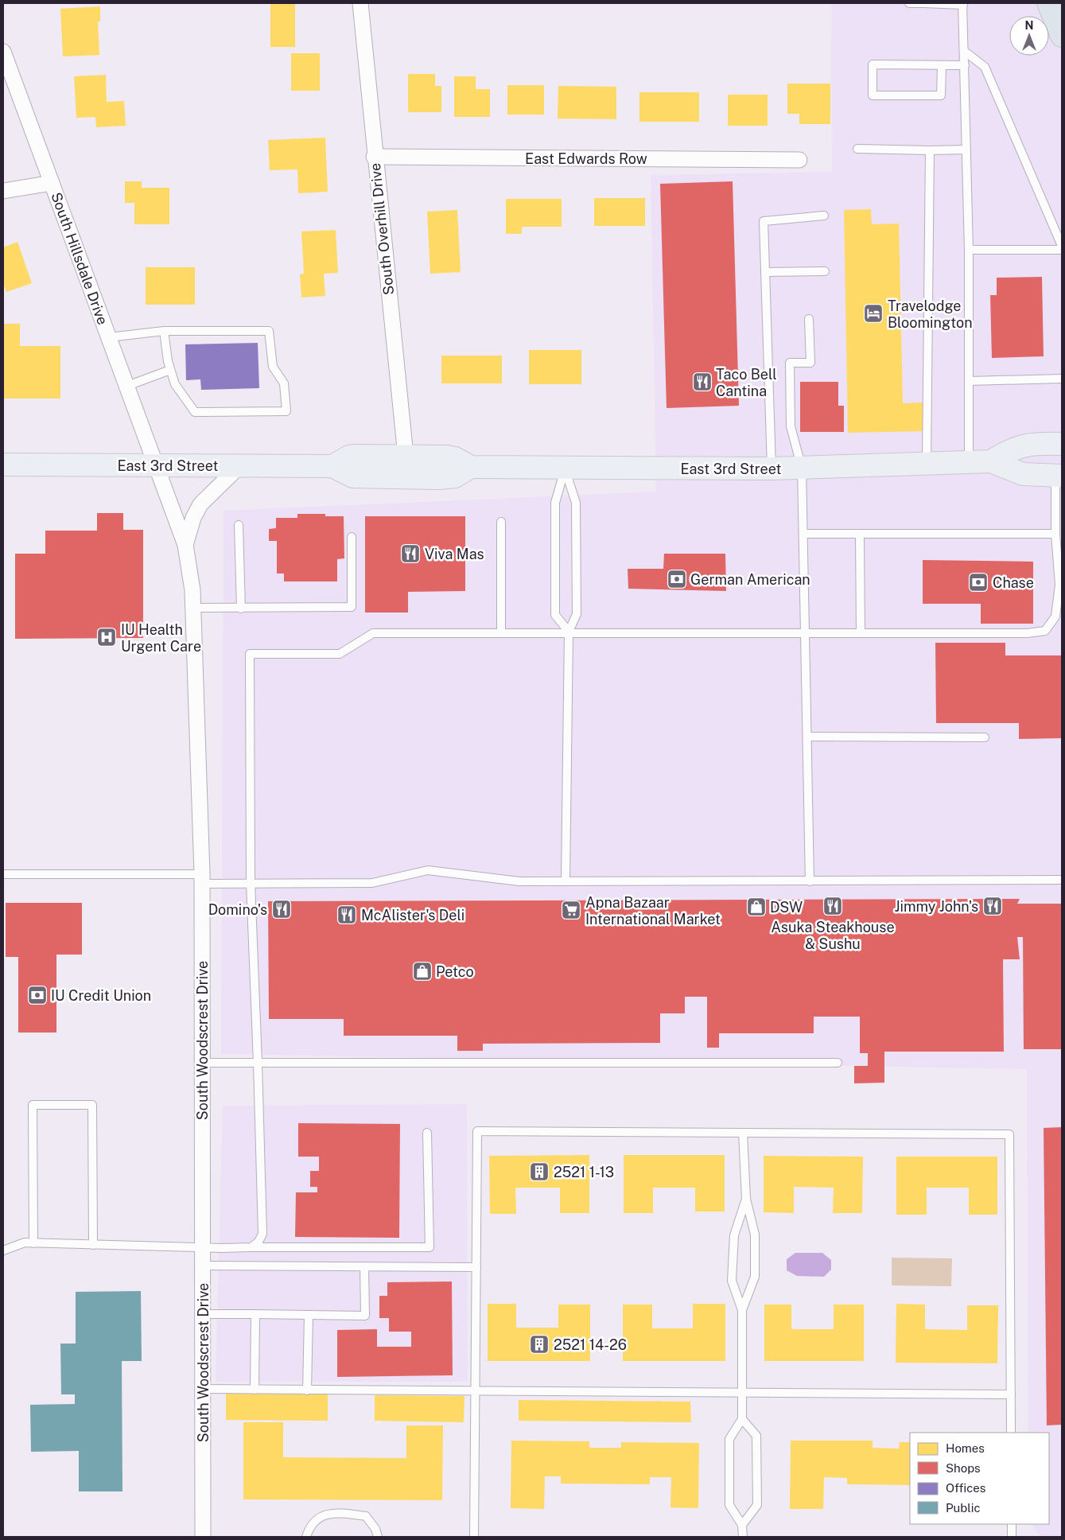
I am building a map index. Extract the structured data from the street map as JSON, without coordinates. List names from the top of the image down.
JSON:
{
  "streets": {
    "main road": ["East 3rd Street"],
    "street": [
      "East Edwards Row",
      "South Overhill Drive",
      "South Hillsdale Drive",
      "South Woodscrest Drive"
    ]
  },
  "crossings": [
    ["East Edwards Row", "South Overhill Drive"],
    ["South Overhill Drive", "East 3rd Street"],
    ["South Hillsdale Drive", "East 3rd Street"],
    ["South Hillsdale Drive", "South Woodscrest Drive"],
    ["East 3rd Street", "South Woodscrest Drive"]
  ],
  "places": {
    "hotel": ["Travelodge Bloomington"],
    "restaurant": [
      "Taco Bell Cantina",
      "Viva Mas",
      "Asuka Steakhouse & Sushu",
      "Jimmy John's",
      "Domino's",
      "McAlister's Deli"
    ],
    "bank": ["German American", "Chase", "IU Credit Union"],
    "hospital": ["IU Health Urgent Care"],
    "shop": ["DSW", "Petco"],
    "supermarket": ["Apna Bazaar International Market"],
    "building": ["2521 1-13", "2521 14-26"]
  },
  "legend": [
    "Homes",
    "Shops",
    "Offices",
    "Public"
  ],
  "north": "top"
}
